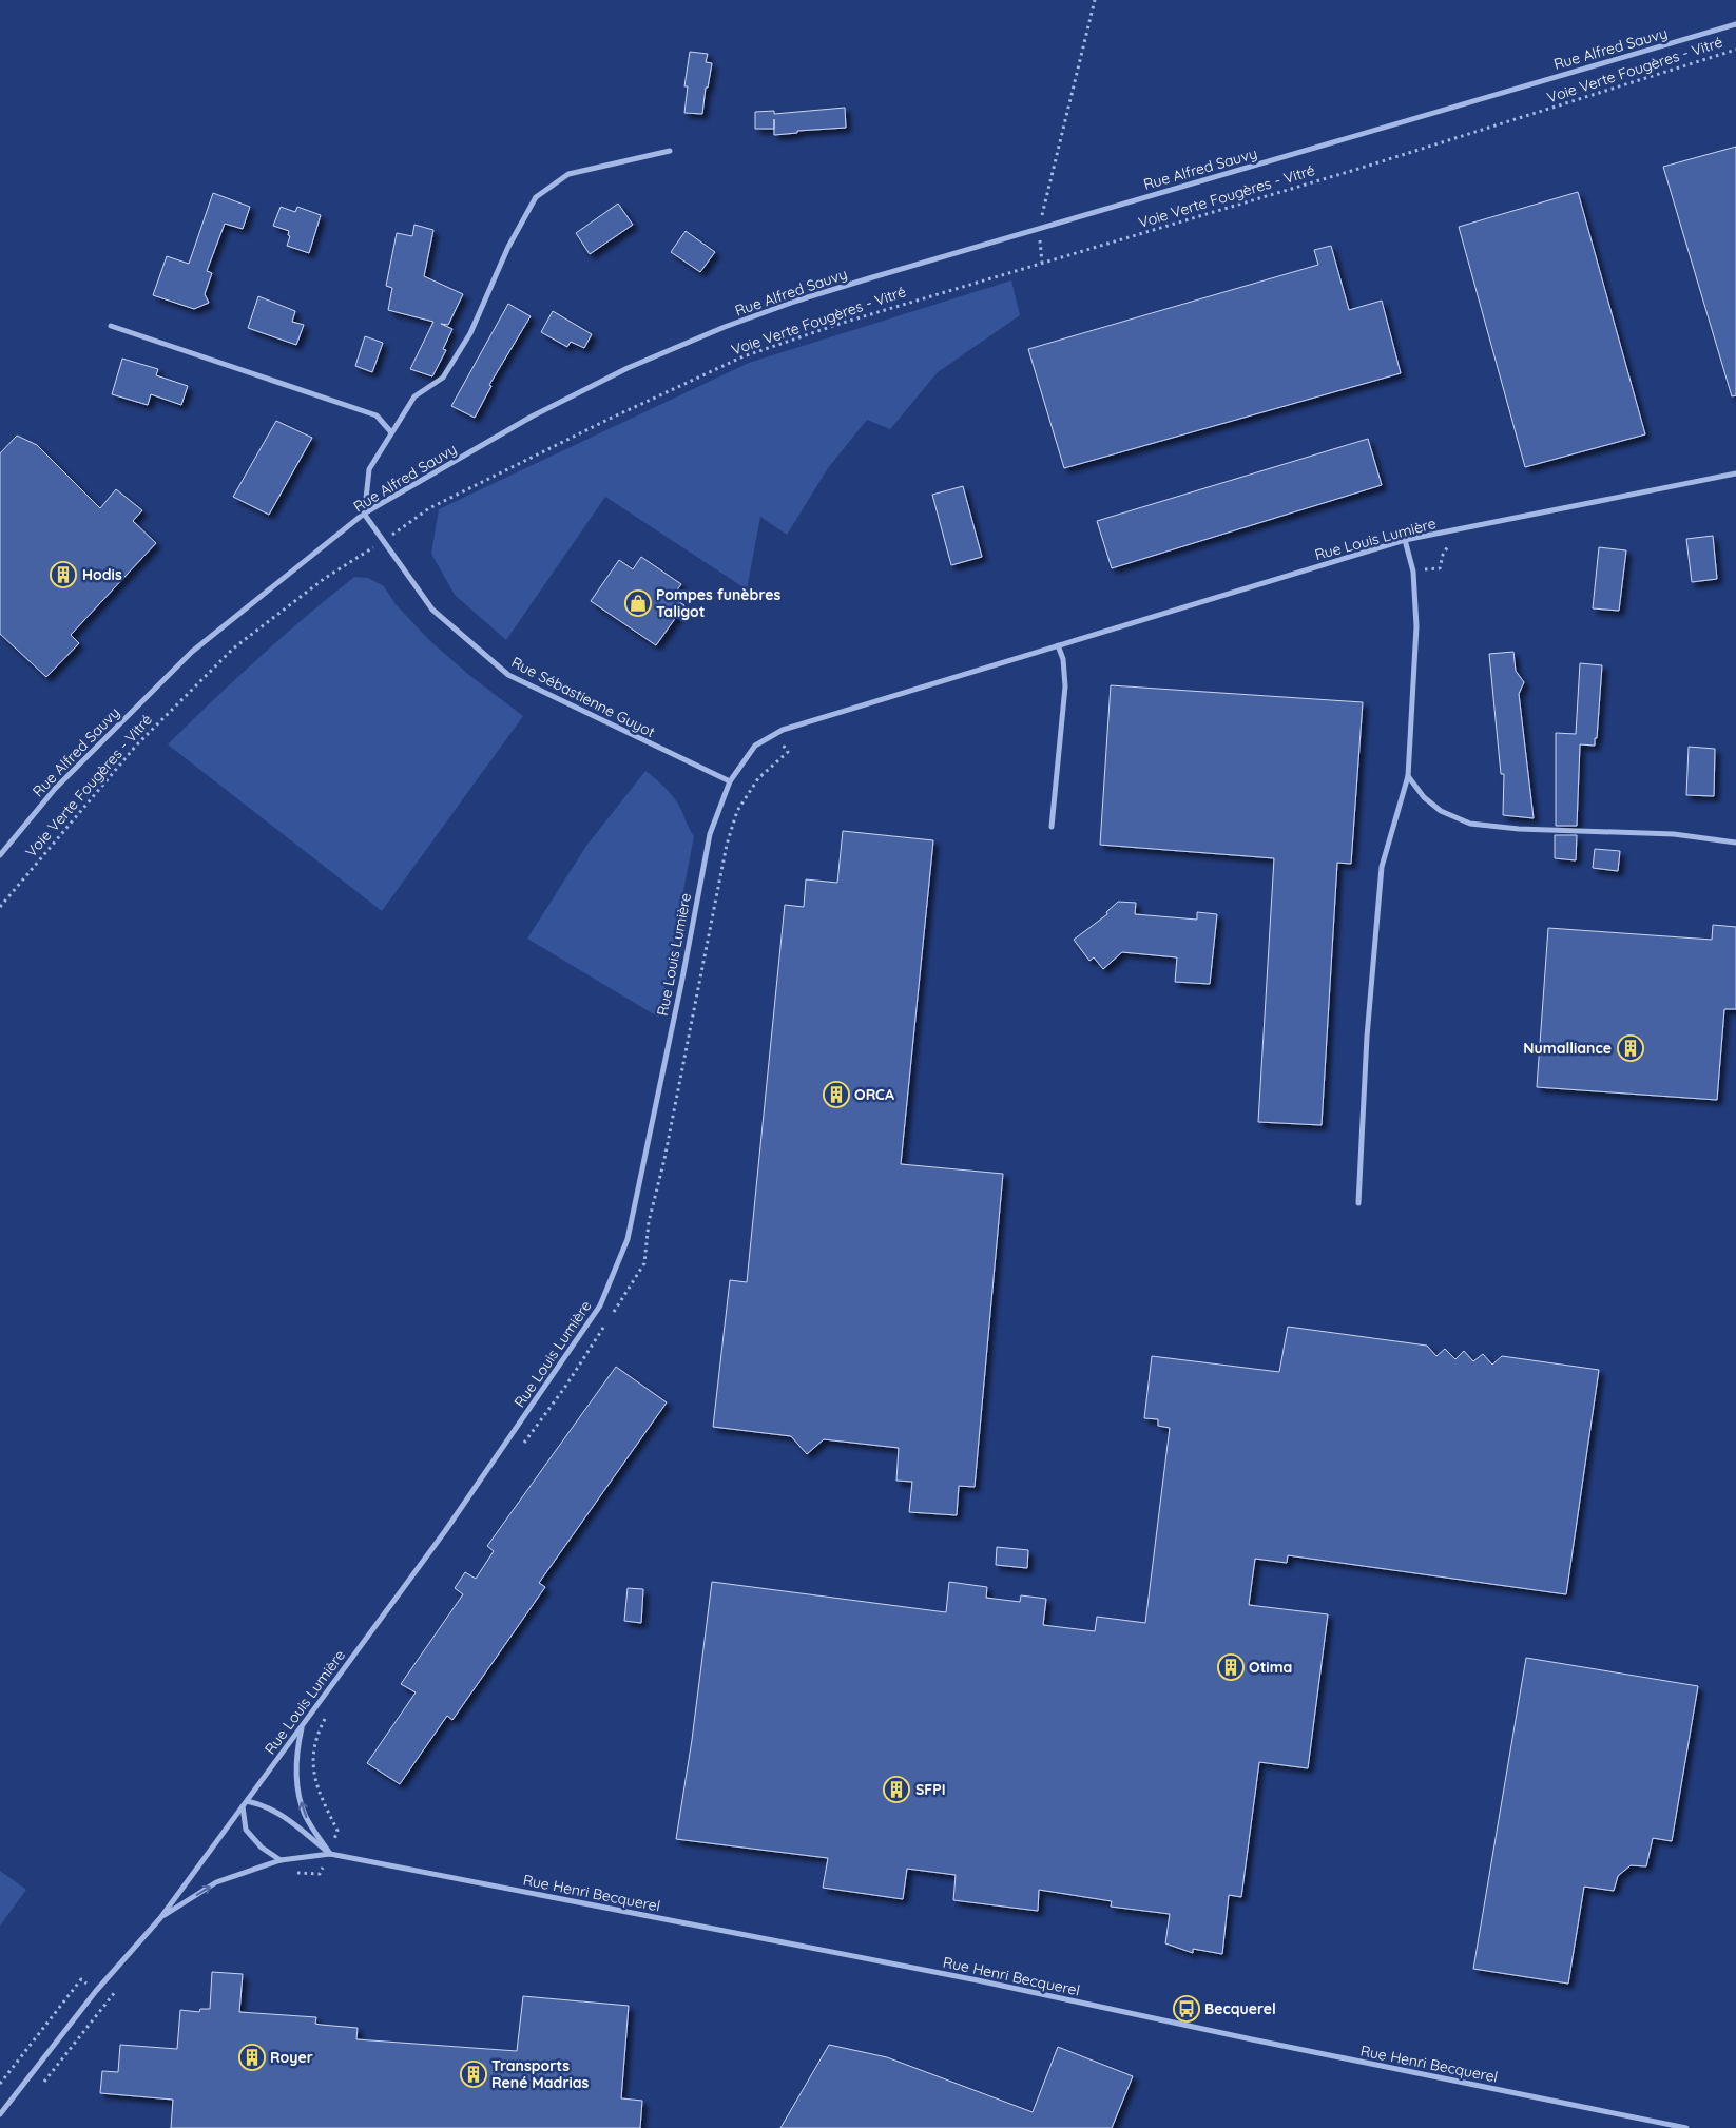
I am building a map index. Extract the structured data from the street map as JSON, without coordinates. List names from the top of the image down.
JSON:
{
  "streets": {
    "street": [
      "Rue Alfred Sauvy",
      "Rue Louis Lumière",
      "Rue Sébastienne Guyot",
      "Rue Henri Becquerel"
    ],
    "path": ["Voie Verte Fougères - Vitré"]
  },
  "crossings": [
    ["Rue Alfred Sauvy", "Rue Sébastienne Guyot"],
    ["Voie Verte Fougères - Vitré", "Rue Sébastienne Guyot"],
    ["Rue Louis Lumière", "Rue Sébastienne Guyot"],
    ["Rue Louis Lumière", "Rue Henri Becquerel"]
  ],
  "places": {
    "building": [
      "Hodis",
      "Numalliance",
      "ORCA",
      "Otima",
      "SFPI",
      "Royer",
      "Transports René Madrias"
    ],
    "shop": ["Pompes funèbres Taligot"],
    "bus stop": ["Becquerel"]
  }
}
